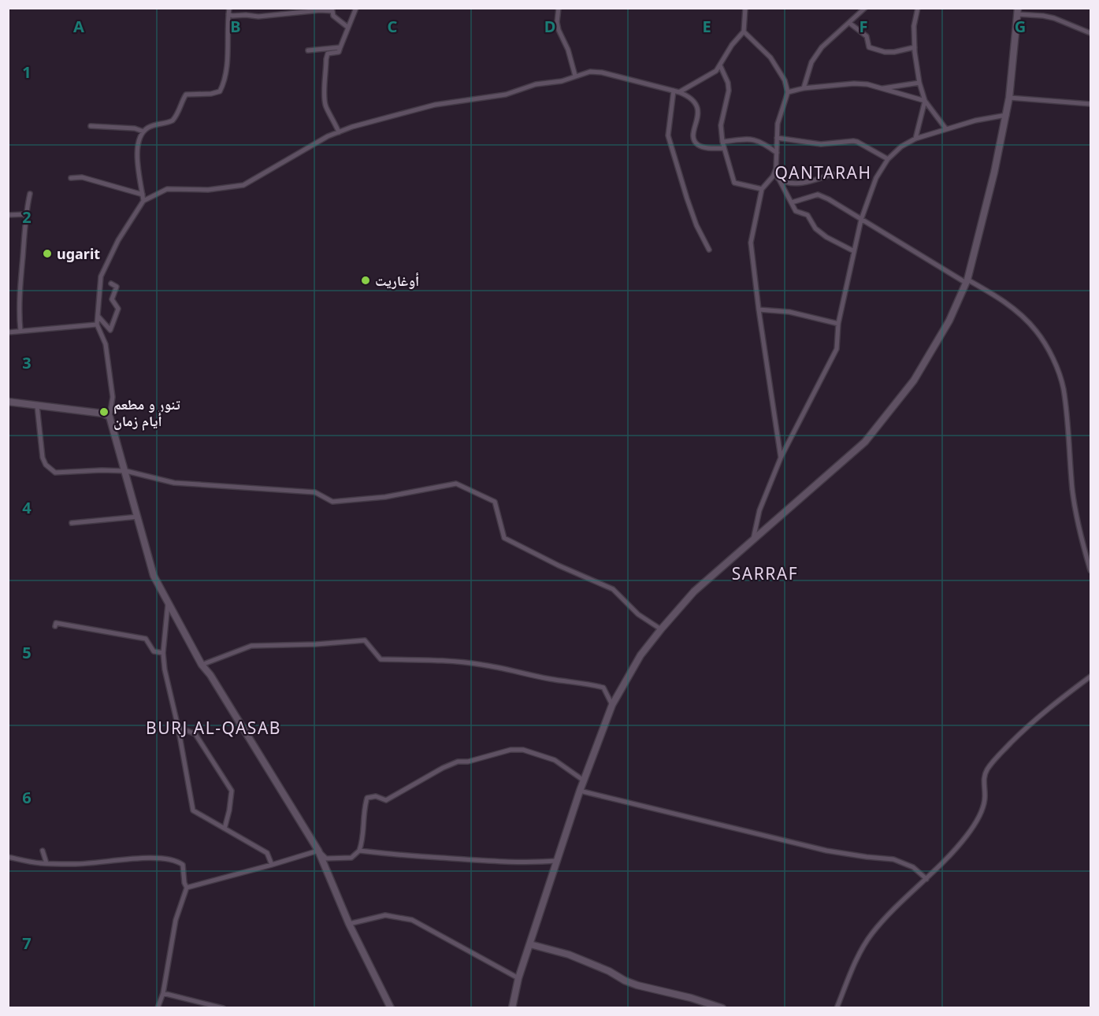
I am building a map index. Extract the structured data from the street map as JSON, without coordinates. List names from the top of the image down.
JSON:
{
  "districts": ["QANTARAH", "SARRAF", "BURJ AL-QASAB"],
  "places": ["ugarit", "أوغاريت", "تنور و مطعم أيام زمان"],
  "grid": {
    "columns": [
      "A",
      "B",
      "C",
      "D",
      "E",
      "F",
      "G"
    ],
    "rows": [
      "1",
      "2",
      "3",
      "4",
      "5",
      "6",
      "7"
    ]
  }
}
